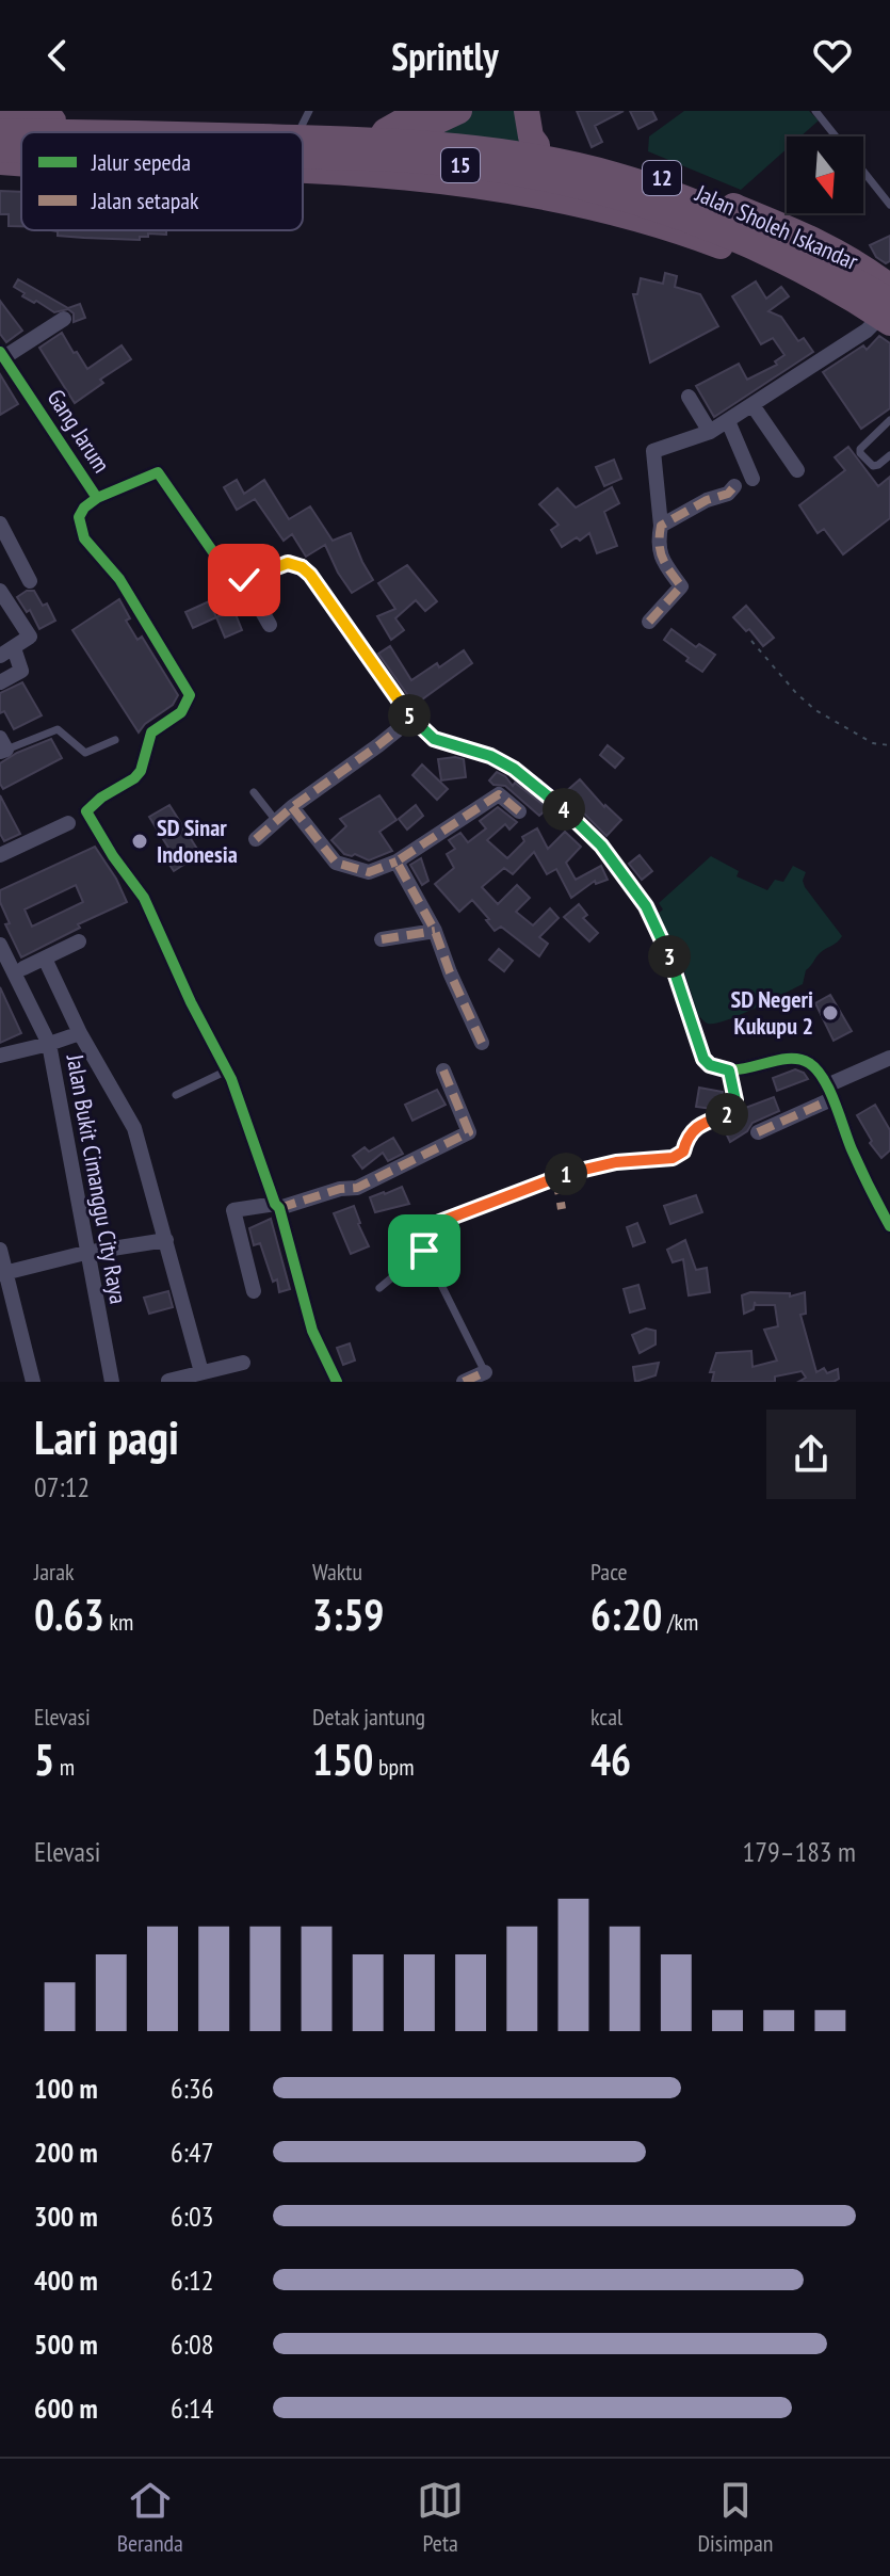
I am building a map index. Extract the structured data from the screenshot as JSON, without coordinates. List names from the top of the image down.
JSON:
{
  "streets": {
    "highway": ["15", "12", "Jalan Sholeh Iskandar"],
    "street": ["Gang Jarum", "Jalan Bukit Cimanggu City Raya"]
  },
  "crossings": [
    ["15", "Jalan Sholeh Iskandar"]
  ],
  "places": ["SD Sinar Indonesia", "SD Negeri Kukupu 2"],
  "legend": ["Jalur sepeda", "Jalan setapak"],
  "north": "bottom",
  "page": {
    "header": "Sprintly",
    "pins": [
      "5",
      "4",
      "3",
      "2",
      "1"
    ],
    "heading": ["Lari pagi", "07:12"],
    "stats": [
      ["Jarak", "0.63 km"],
      ["Waktu", "3:59"],
      ["Pace", "6:20 /km"],
      ["Elevasi", "5 m"],
      ["Detak jantung", "150 bpm"],
      ["kcal", "46"]
    ],
    "chart": ["Elevasi", "179–183 m"],
    "list": [
      {
        "name": "100 m",
        "note": "6:36"
      },
      {
        "name": "200 m",
        "note": "6:47"
      },
      {
        "name": "300 m",
        "note": "6:03"
      },
      {
        "name": "400 m",
        "note": "6:12"
      },
      {
        "name": "500 m",
        "note": "6:08"
      },
      {
        "name": "600 m",
        "note": "6:14"
      }
    ],
    "tabs": ["Beranda", "Peta", "Disimpan"]
  }
}
